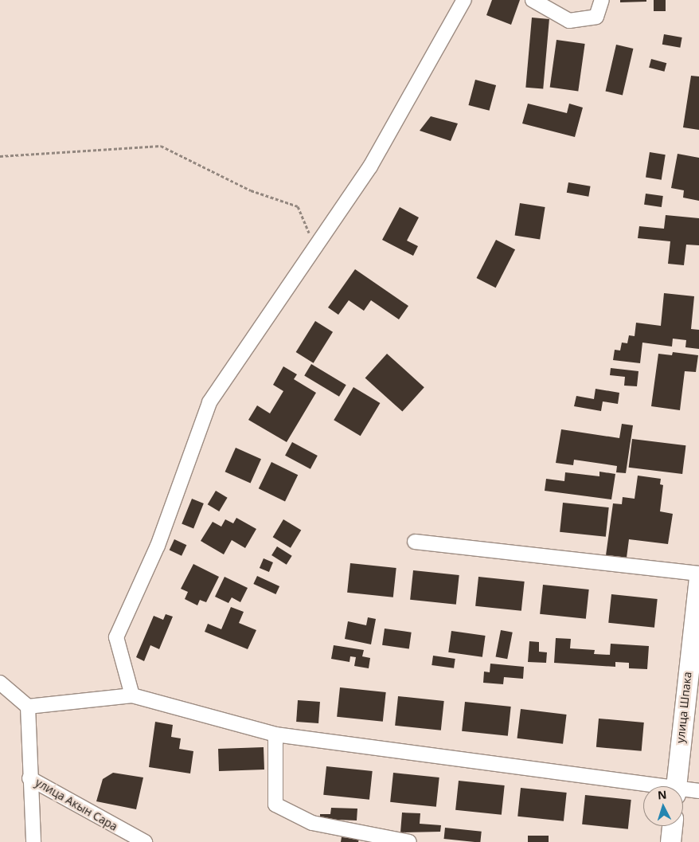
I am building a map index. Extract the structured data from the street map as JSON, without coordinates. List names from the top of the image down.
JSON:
{
  "streets": {
    "street": ["улица Шпака", "улица Акын Сара"]
  },
  "north": "top"
}
